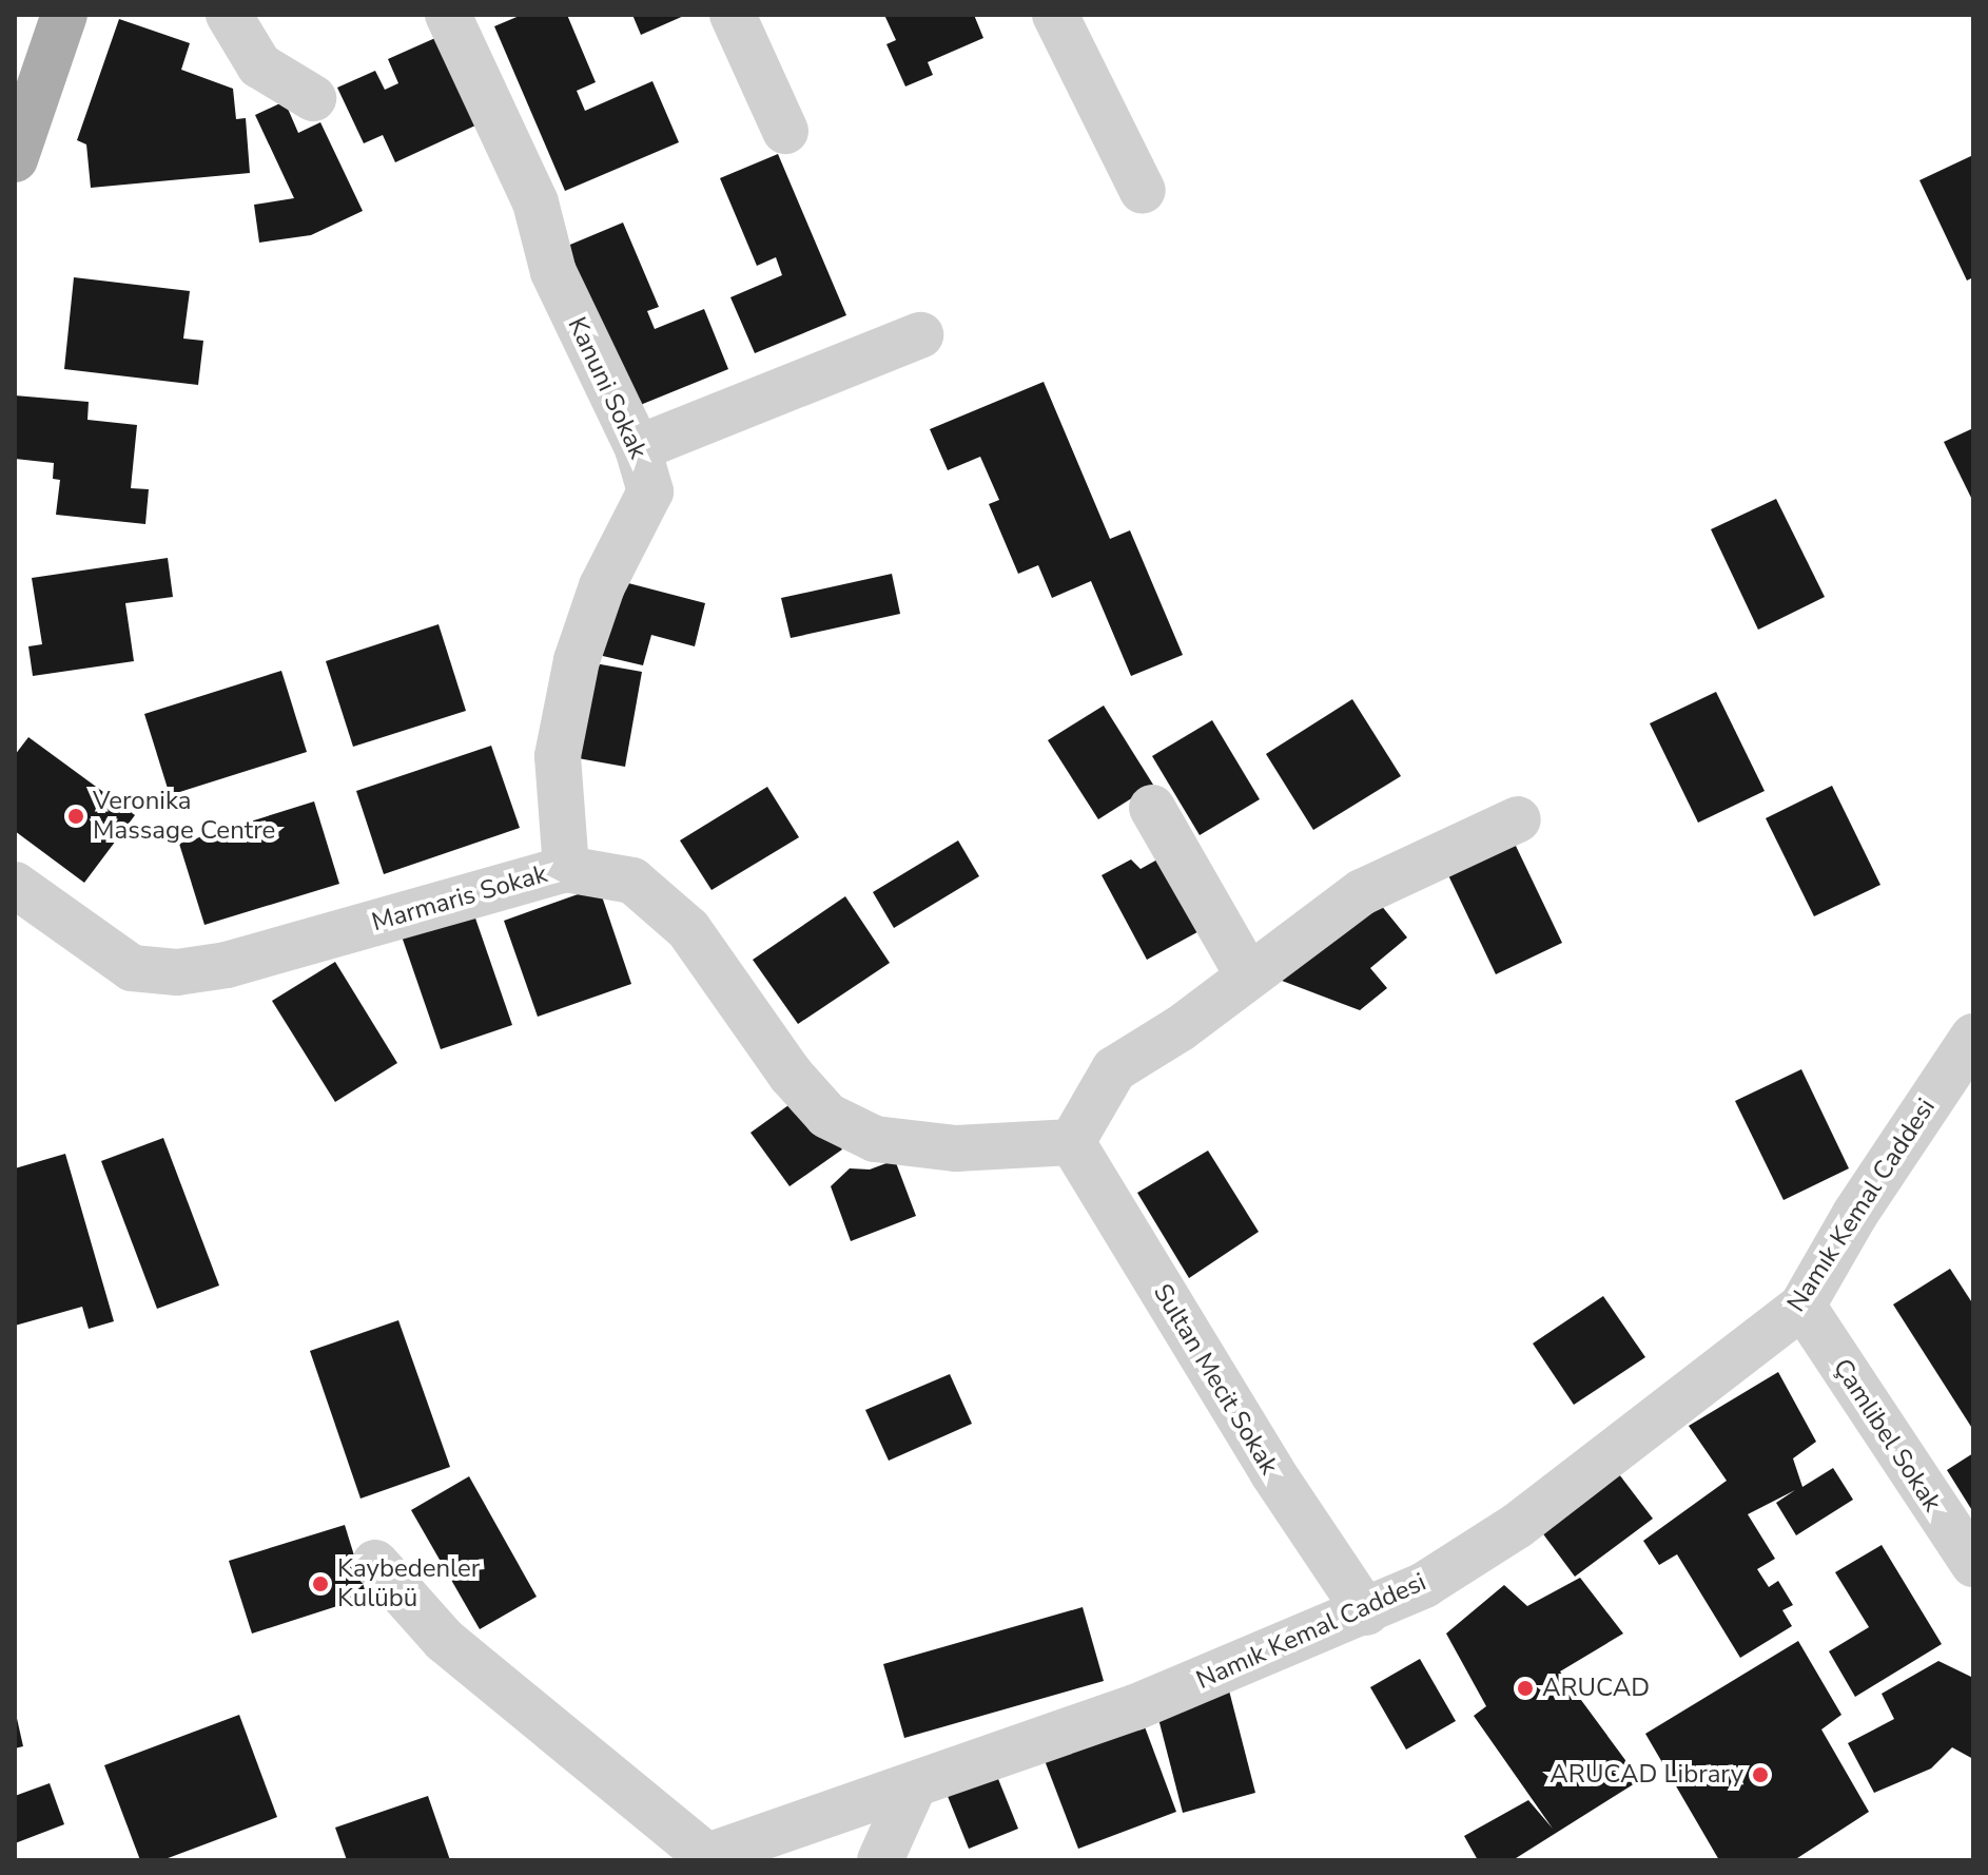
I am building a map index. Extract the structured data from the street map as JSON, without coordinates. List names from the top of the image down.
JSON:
{
  "streets": {
    "street": [
      "Kanuni Sokak",
      "Marmaris Sokak",
      "Namık Kemal Caddesi",
      "Sultan Mecit Sokak",
      "Çamlibel Sokak"
    ]
  },
  "crossings": [
    ["Kanuni Sokak", "Marmaris Sokak"],
    ["Marmaris Sokak", "Sultan Mecit Sokak"],
    ["Namık Kemal Caddesi", "Sultan Mecit Sokak"],
    ["Namık Kemal Caddesi", "Çamlibel Sokak"]
  ],
  "places": [
    "Veronika Massage Centre",
    "Kaybedenler Kulübü",
    "ARUCAD",
    "ARUCAD Library"
  ]
}
